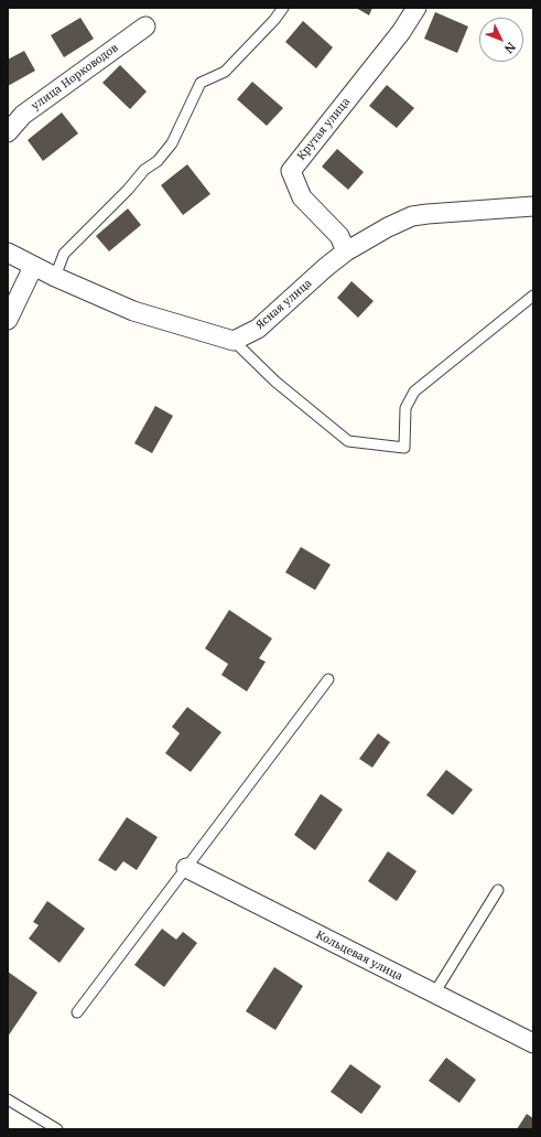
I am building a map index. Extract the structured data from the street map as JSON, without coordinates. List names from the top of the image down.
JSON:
{
  "streets": {
    "street": [
      "улица Норководов",
      "Крутая улица",
      "Ясная улица",
      "Кольцевая улица"
    ]
  },
  "crossings": [
    ["Крутая улица", "Ясная улица"]
  ],
  "north": "bottom right"
}
